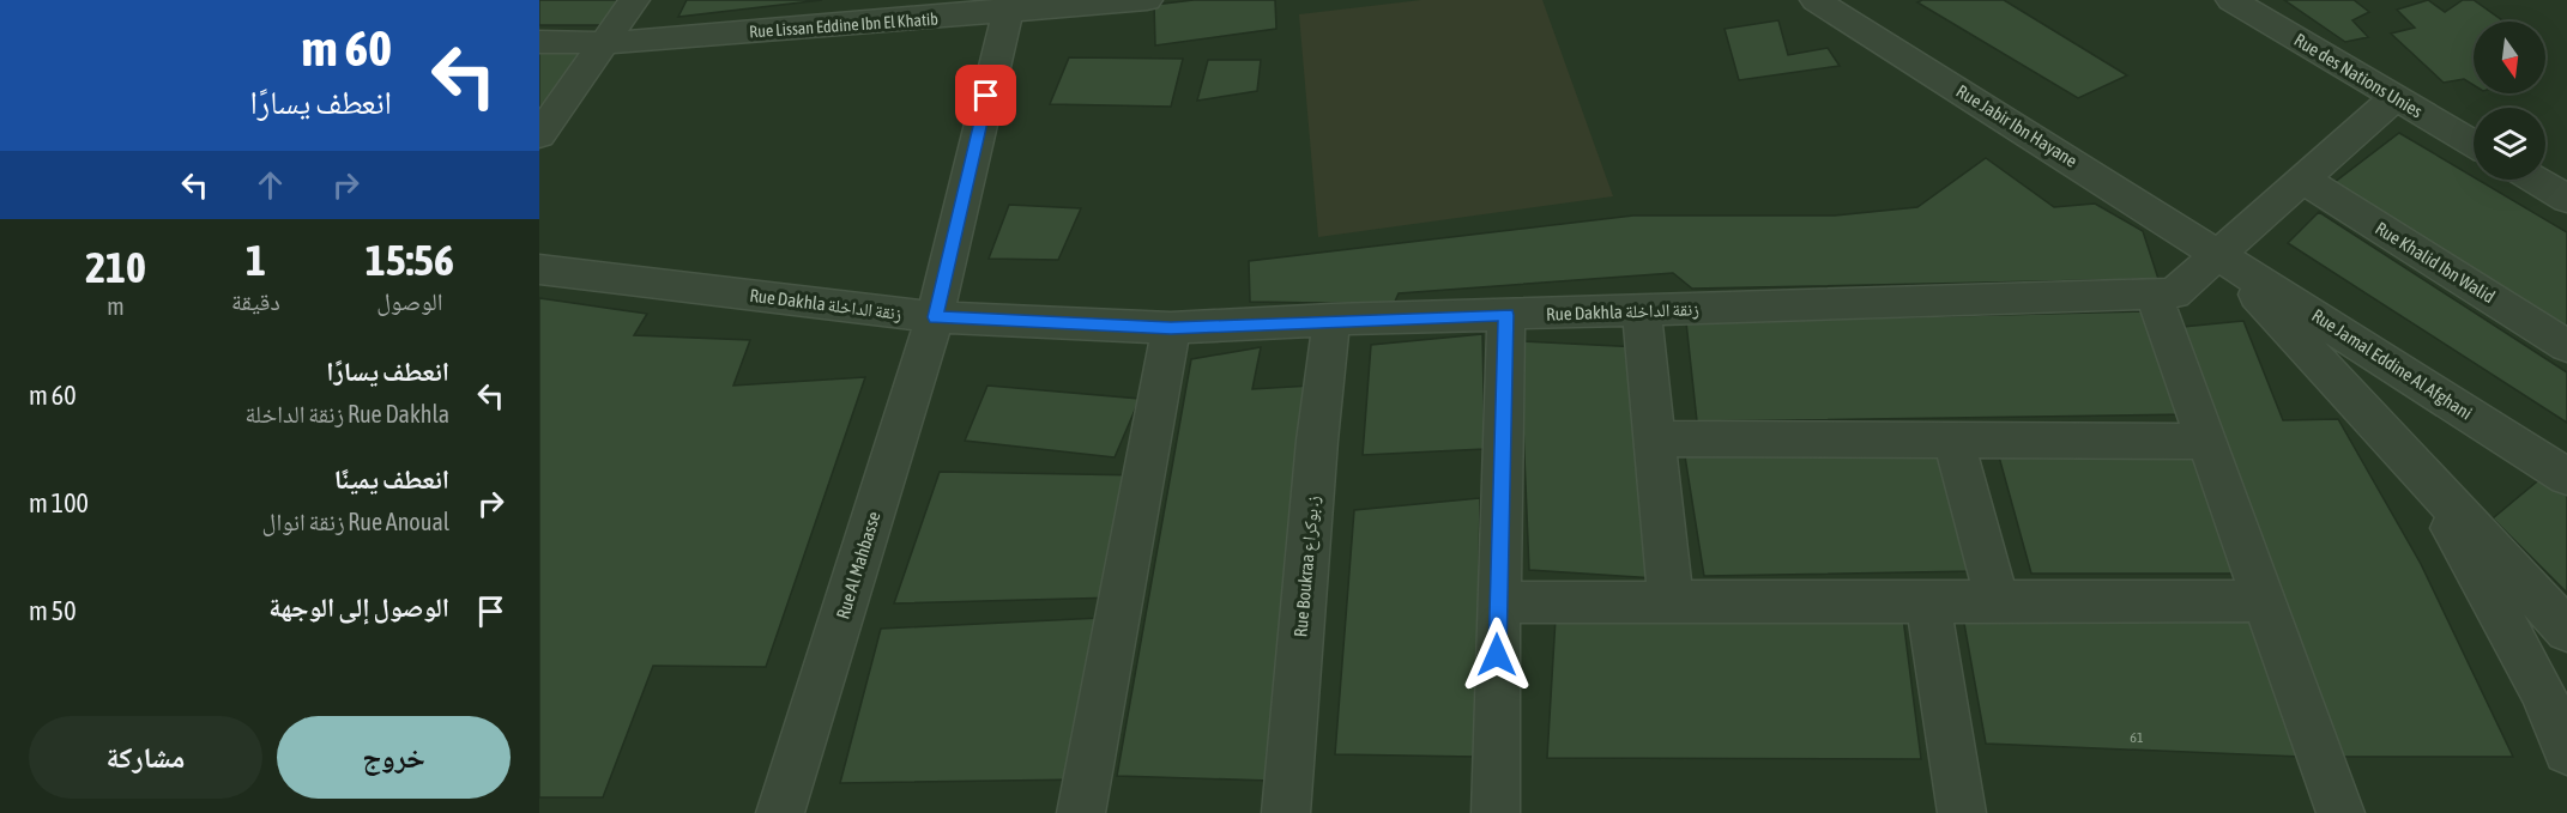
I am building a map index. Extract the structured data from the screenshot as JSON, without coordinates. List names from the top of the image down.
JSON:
{
  "streets": {
    "street": [
      "Rue Lissan Eddine Ibn El Khatib",
      "Rue des Nations Unies",
      "Rue Jabir Ibn Hayane",
      "Rue Khalid Ibn Walid",
      "Rue Dakhla زنقة الداخلة",
      "Rue Jamal Eddine Al Afghani",
      "Rue Al Mahbasse",
      "Rue Boukraa ز. بوكراع"
    ]
  },
  "crossings": [
    ["Rue Lissan Eddine Ibn El Khatib", "Rue Al Mahbasse"],
    ["Rue des Nations Unies", "Rue Dakhla زنقة الداخلة"],
    ["Rue Jabir Ibn Hayane", "Rue Dakhla زنقة الداخلة"],
    ["Rue Jabir Ibn Hayane", "Rue Jamal Eddine Al Afghani"],
    ["Rue Khalid Ibn Walid", "Rue Dakhla زنقة الداخلة"],
    ["Rue Dakhla زنقة الداخلة", "Rue Jamal Eddine Al Afghani"],
    ["Rue Dakhla زنقة الداخلة", "Rue Al Mahbasse"],
    ["Rue Dakhla زنقة الداخلة", "Rue Boukraa ز. بوكراع"]
  ],
  "house_numbers": ["61"],
  "north": "bottom",
  "page": {
    "turn": ["60 m", "انعطف يسارًا"],
    "eta": [
      "15:56",
      "الوصول",
      "1",
      "دقيقة",
      "210",
      "m"
    ],
    "list": [
      {
        "name": "انعطف يسارًا",
        "note": "Rue Dakhla زنقة الداخلة",
        "value": "60 m"
      },
      {
        "name": "انعطف يمينًا",
        "note": "Rue Anoual زنقة انوال",
        "value": "100 m"
      },
      {
        "name": "الوصول إلى الوجهة",
        "value": "50 m"
      }
    ],
    "buttons": ["خروج", "مشاركة"]
  }
}
